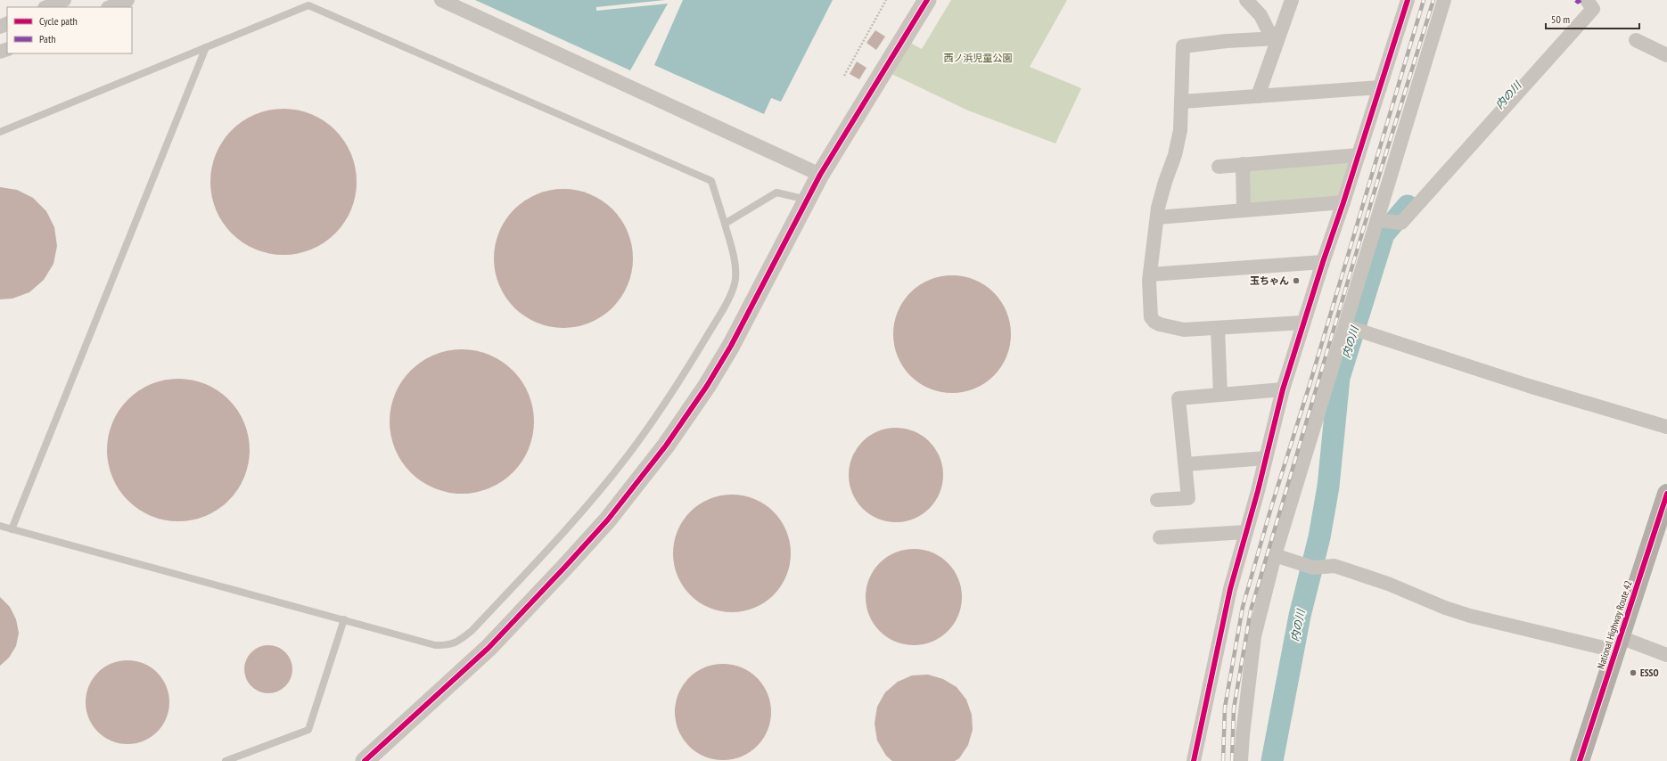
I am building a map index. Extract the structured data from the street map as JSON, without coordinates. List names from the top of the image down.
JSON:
{
  "streets": {
    "highway": ["National Highway Route 42"]
  },
  "water": ["内の川"],
  "parks": ["西ノ浜児童公園"],
  "places": ["玉ちゃん", "ESSO"],
  "legend": ["Cycle path", "Path"],
  "scale_bar": "50 m"
}
